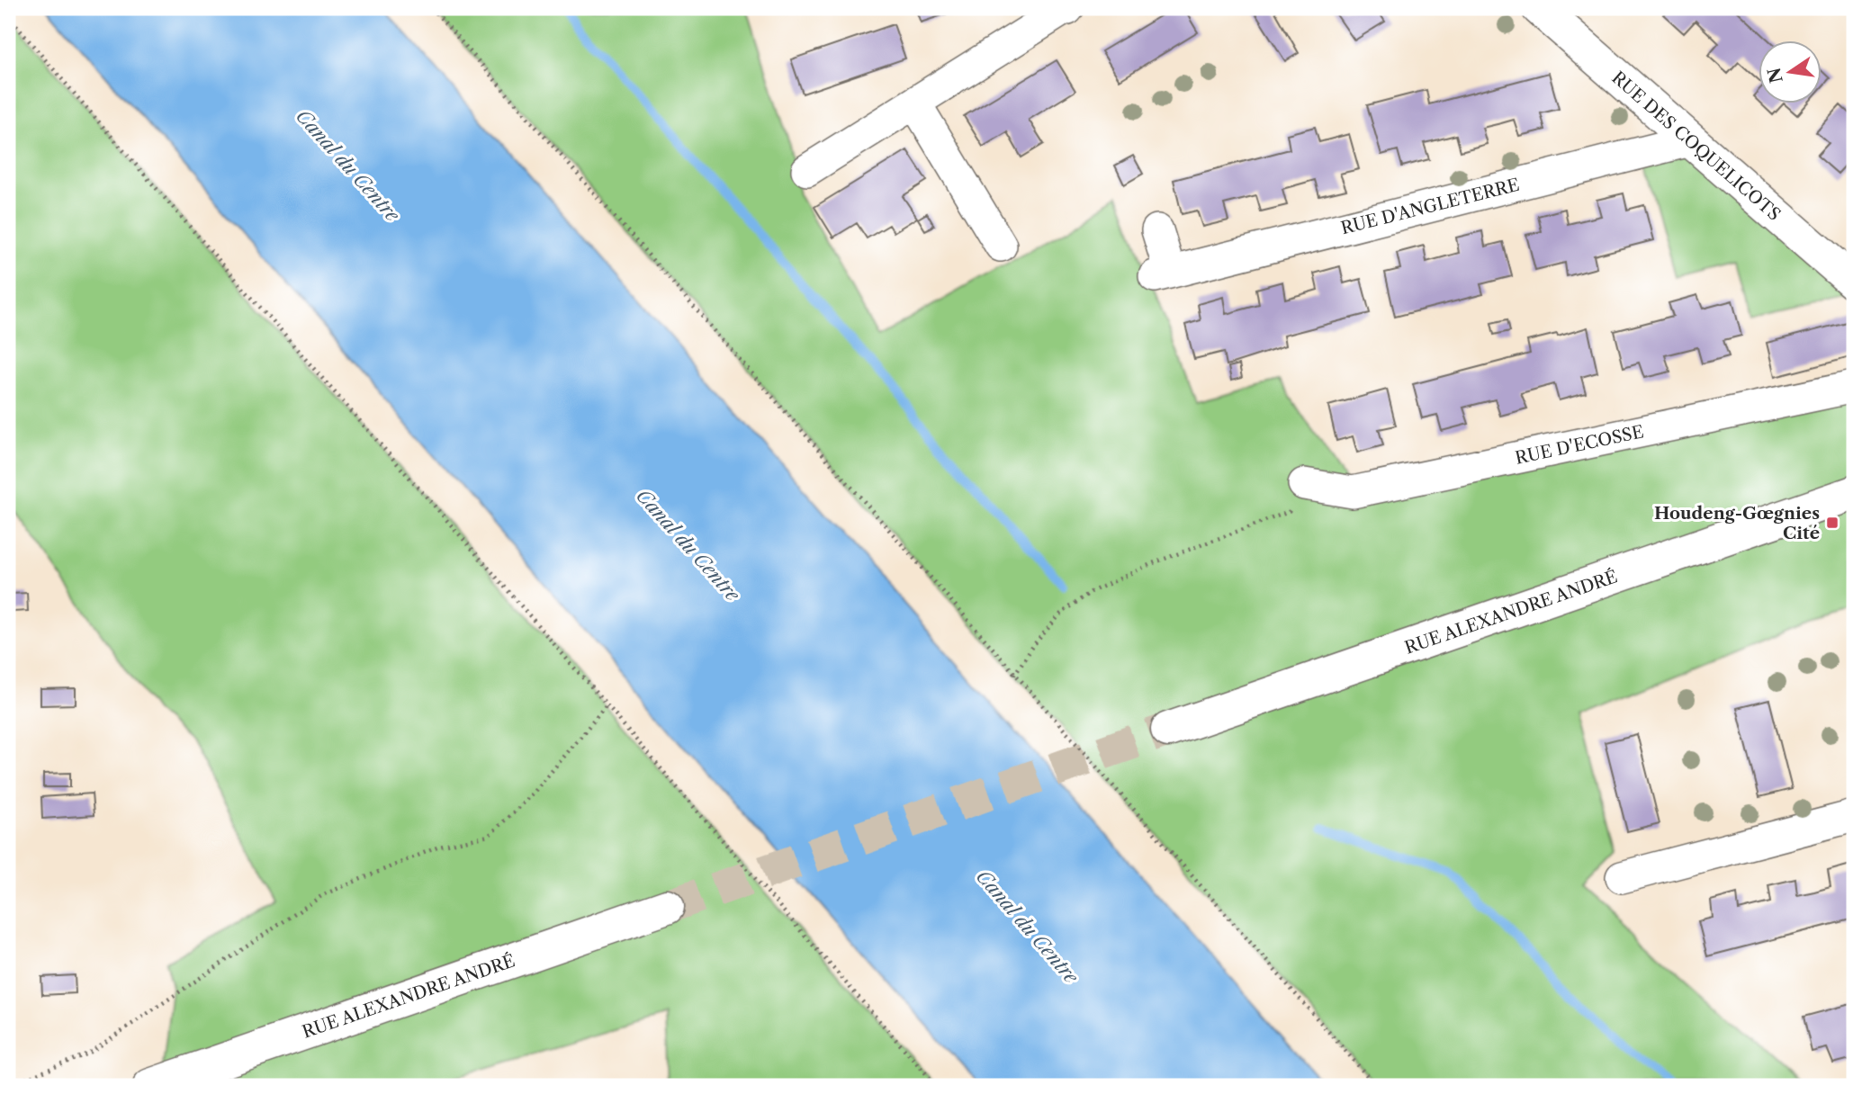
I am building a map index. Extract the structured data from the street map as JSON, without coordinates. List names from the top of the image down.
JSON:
{
  "streets": {
    "street": [
      "RUE DES COQUELICOTS",
      "RUE D'ANGLETERRE",
      "RUE D'ECOSSE",
      "RUE ALEXANDRE ANDRÉ"
    ]
  },
  "crossings": [
    ["RUE DES COQUELICOTS", "RUE D'ANGLETERRE"]
  ],
  "water": ["Canal du Centre"],
  "places": {
    "transit": ["Houdeng-Gœgnies Cité"]
  },
  "north": "left"
}
